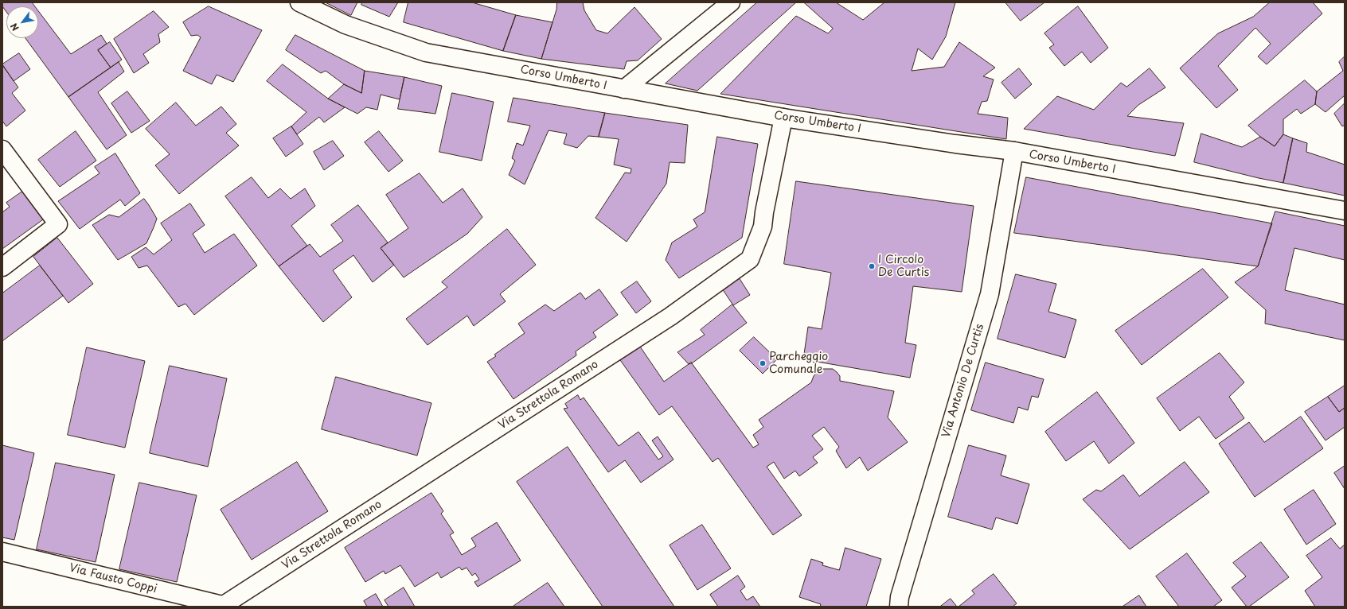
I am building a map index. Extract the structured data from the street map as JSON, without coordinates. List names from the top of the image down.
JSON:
{
  "streets": {
    "street": [
      "Corso Umberto I",
      "Via Antonio De Curtis",
      "Via Strettola Romano",
      "Via Fausto Coppi"
    ]
  },
  "crossings": [
    ["Corso Umberto I", "Via Antonio De Curtis"],
    ["Corso Umberto I", "Via Strettola Romano"],
    ["Via Strettola Romano", "Via Fausto Coppi"]
  ],
  "places": ["I Circolo De Curtis", "Parcheggio Comunale"],
  "north": "bottom left"
}
